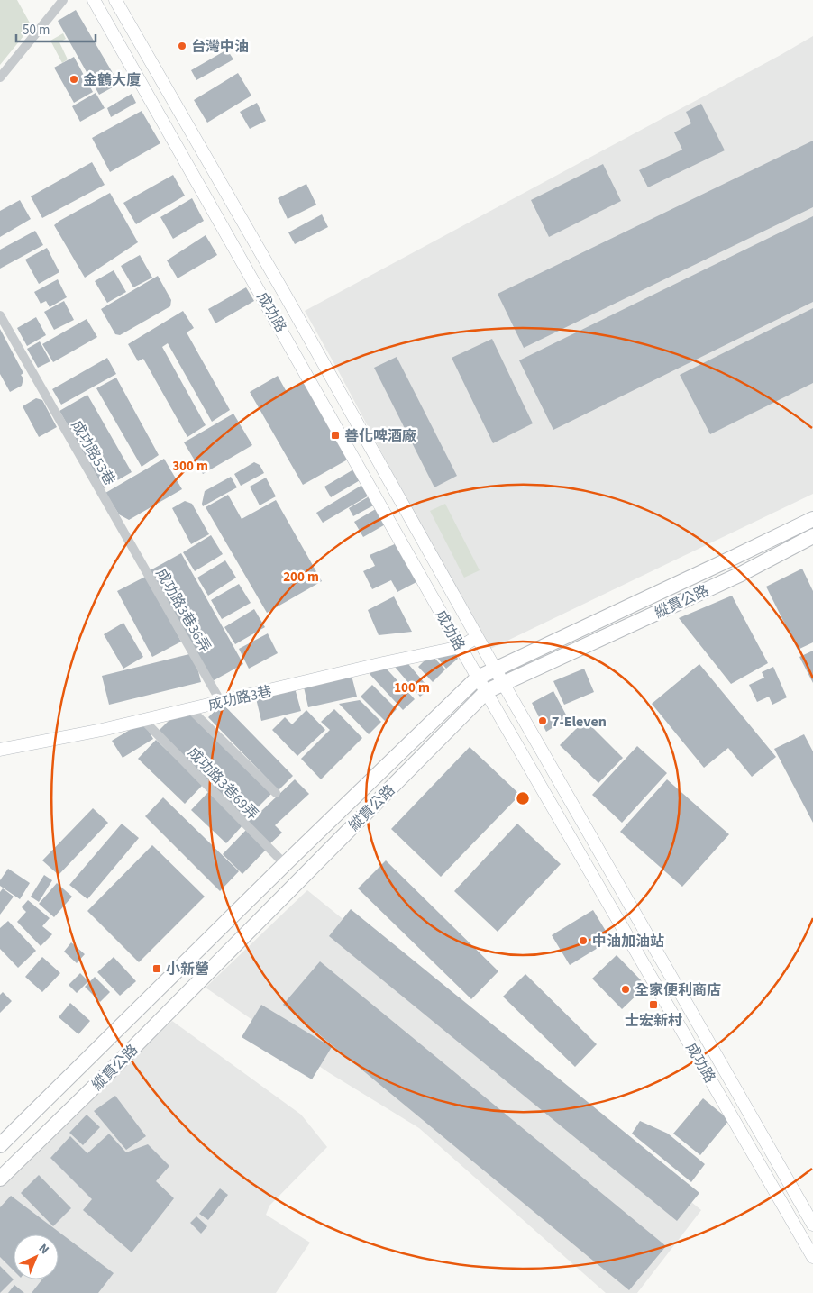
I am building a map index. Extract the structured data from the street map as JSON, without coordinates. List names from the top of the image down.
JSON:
{
  "streets": {
    "main road": ["成功路", "縱貫公路", "成功路3巷"],
    "street": ["成功路53巷", "成功路3巷36弄", "成功路3巷69弄"]
  },
  "crossings": [
    ["成功路", "縱貫公路"],
    ["成功路", "成功路3巷"],
    ["成功路53巷", "成功路3巷36弄"],
    ["縱貫公路", "成功路3巷69弄"],
    ["成功路3巷36弄", "成功路3巷"],
    ["成功路3巷", "成功路3巷69弄"]
  ],
  "places": {
    "other": [
      "台灣中油",
      "金鶴大廈",
      "7-Eleven",
      "中油加油站",
      "全家便利商店"
    ],
    "transit": ["善化啤酒廠", "小新營", "士宏新村"]
  },
  "scale_bar": "50 m",
  "north": "top right",
  "rings": ["300 m", "200 m", "100 m"]
}
